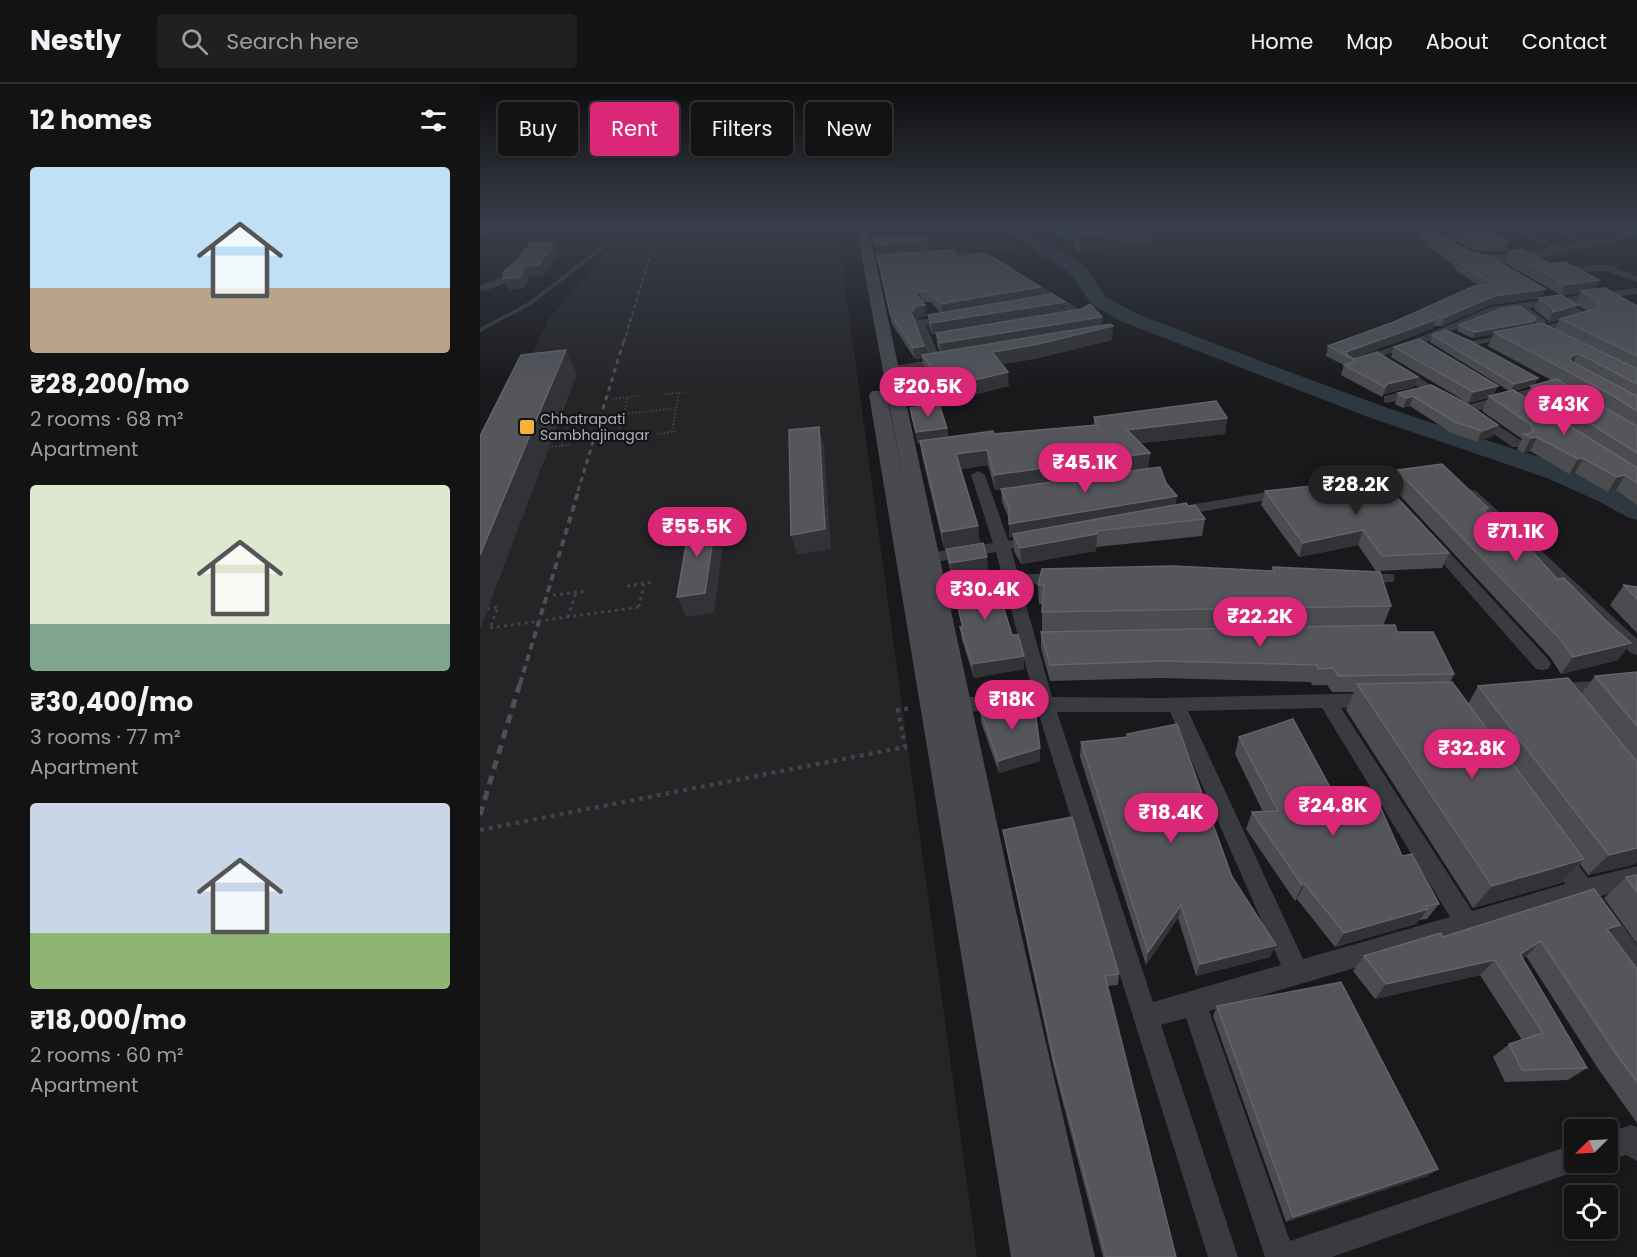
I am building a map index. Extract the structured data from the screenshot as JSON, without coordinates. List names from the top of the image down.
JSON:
{
  "places": {
    "transit": ["Chhatrapati Sambhajinagar"]
  },
  "north": "bottom left",
  "page": {
    "header": "Nestly",
    "search": "Search here",
    "nav": [
      "Home",
      "Map",
      "About",
      "Contact"
    ],
    "heading": "12 homes",
    "chip": [
      "Buy",
      "Rent",
      "Filters",
      "New"
    ],
    "list": [
      {
        "name": "₹28,200/mo",
        "note": "2 rooms · 68 m² · Apartment"
      },
      {
        "name": "₹30,400/mo",
        "note": "3 rooms · 77 m² · Apartment"
      },
      {
        "name": "₹18,000/mo",
        "note": "2 rooms · 60 m² · Apartment"
      }
    ],
    "price": [
      "₹20.5K",
      "₹43K",
      "₹45.1K",
      "₹28.2K",
      "₹55.5K",
      "₹71.1K",
      "₹30.4K",
      "₹22.2K",
      "₹18K",
      "₹32.8K",
      "₹24.8K",
      "₹18.4K"
    ]
  }
}
